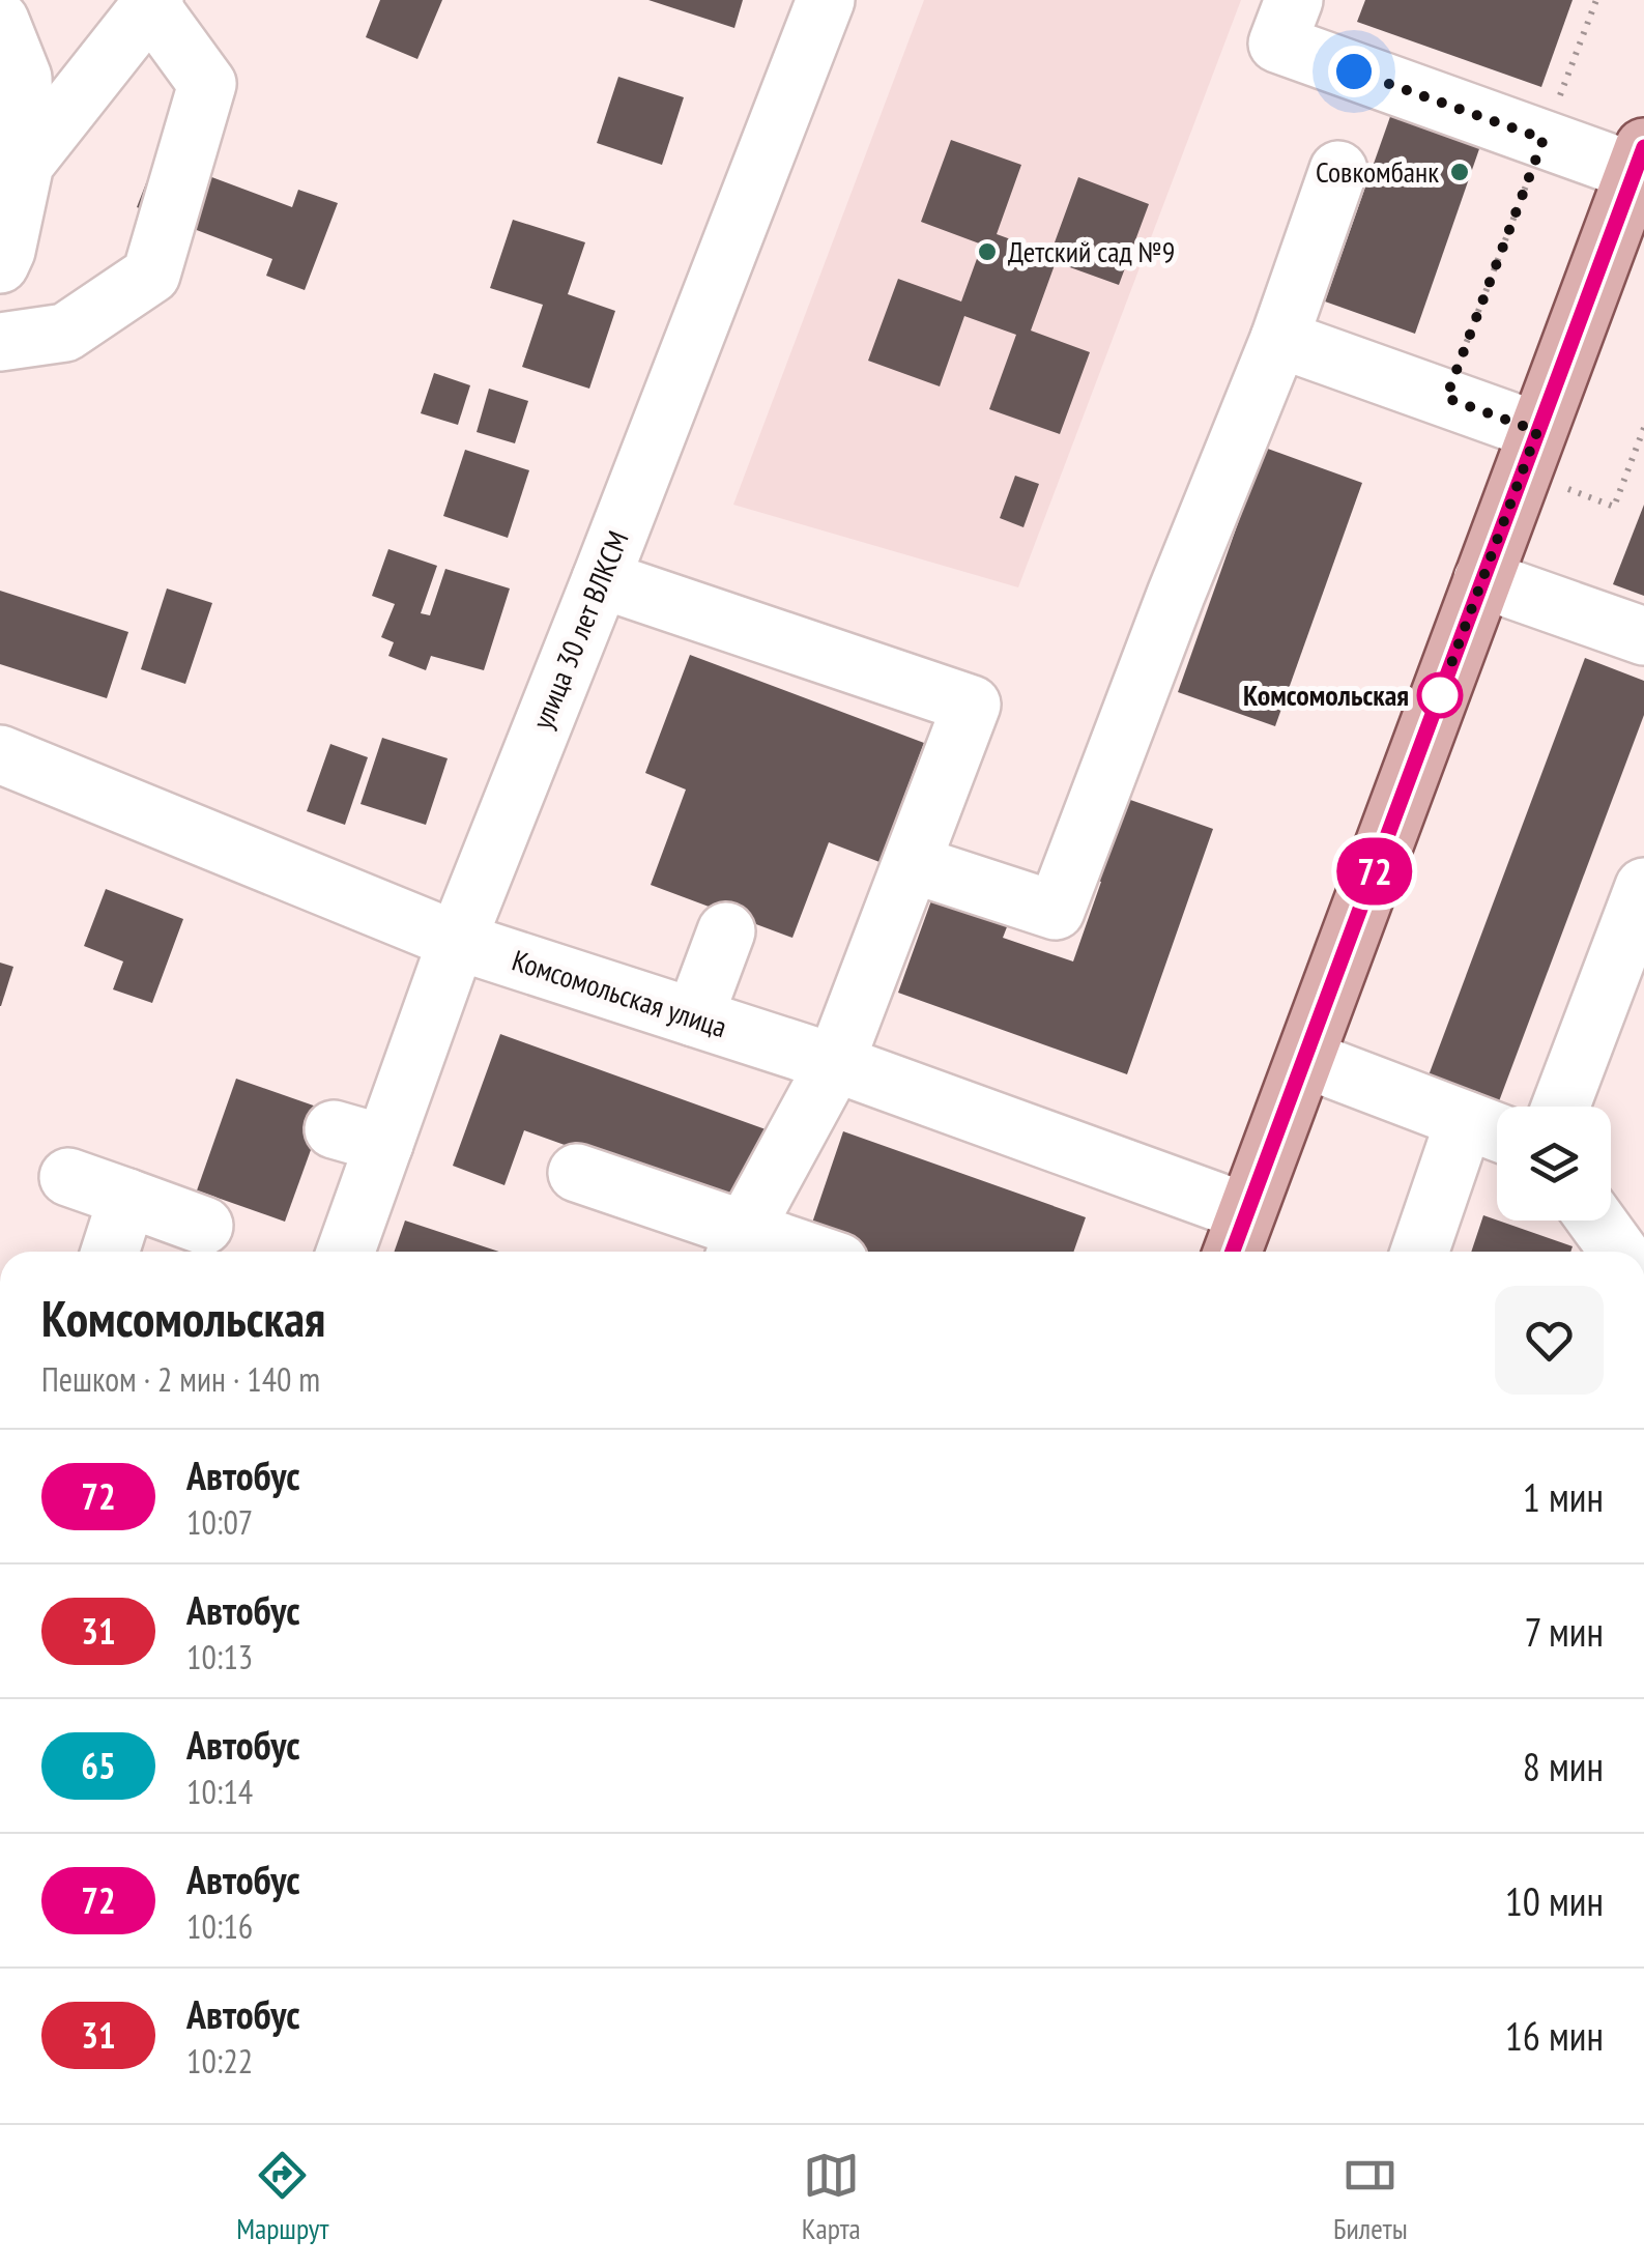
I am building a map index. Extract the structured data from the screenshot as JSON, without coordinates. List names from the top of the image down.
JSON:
{
  "streets": {
    "street": ["улица 30 лет ВЛКСМ", "Комсомольская улица"]
  },
  "crossings": [
    ["улица 30 лет ВЛКСМ", "Комсомольская улица"]
  ],
  "places": ["Совкомбанк", "Детский сад №9", "Комсомольская"],
  "lines": ["bus line 72"],
  "page": {
    "on_map": "72",
    "heading": ["Комсомольская", "Пешком · 2 мин · 140 m"],
    "list": [
      {
        "mark": "72",
        "name": "Автобус",
        "note": "10:07",
        "value": "1 мин"
      },
      {
        "mark": "31",
        "name": "Автобус",
        "note": "10:13",
        "value": "7 мин"
      },
      {
        "mark": "65",
        "name": "Автобус",
        "note": "10:14",
        "value": "8 мин"
      },
      {
        "mark": "72",
        "name": "Автобус",
        "note": "10:16",
        "value": "10 мин"
      },
      {
        "mark": "31",
        "name": "Автобус",
        "note": "10:22",
        "value": "16 мин"
      }
    ],
    "tabs": ["Маршрут", "Карта", "Билеты"]
  }
}
